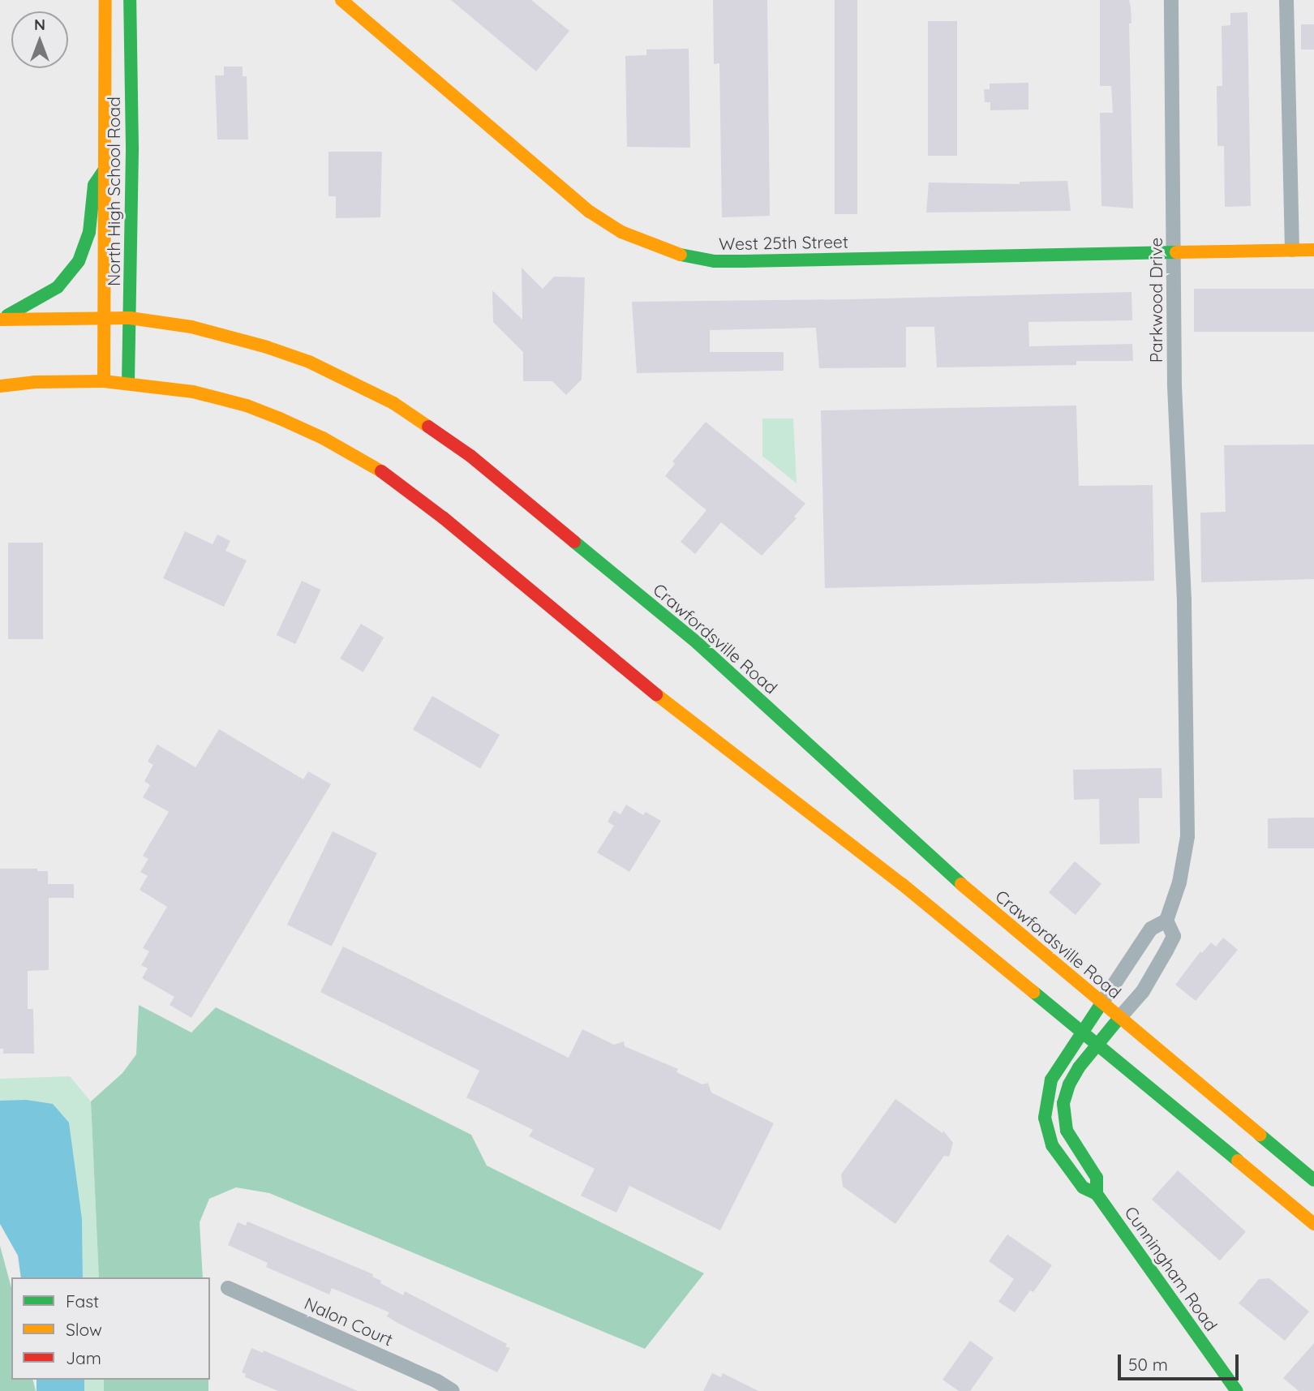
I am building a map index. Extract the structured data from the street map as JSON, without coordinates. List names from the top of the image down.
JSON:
{
  "streets": {
    "main road": [
      "North High School Road",
      "West 25th Street",
      "Crawfordsville Road",
      "Cunningham Road"
    ],
    "street": ["Parkwood Drive", "Nalon Court"]
  },
  "crossings": [
    ["North High School Road", "Crawfordsville Road"],
    ["West 25th Street", "Parkwood Drive"],
    ["Crawfordsville Road", "Cunningham Road"]
  ],
  "legend": ["Fast", "Slow", "Jam"],
  "scale_bar": "50 m",
  "north": "top"
}
